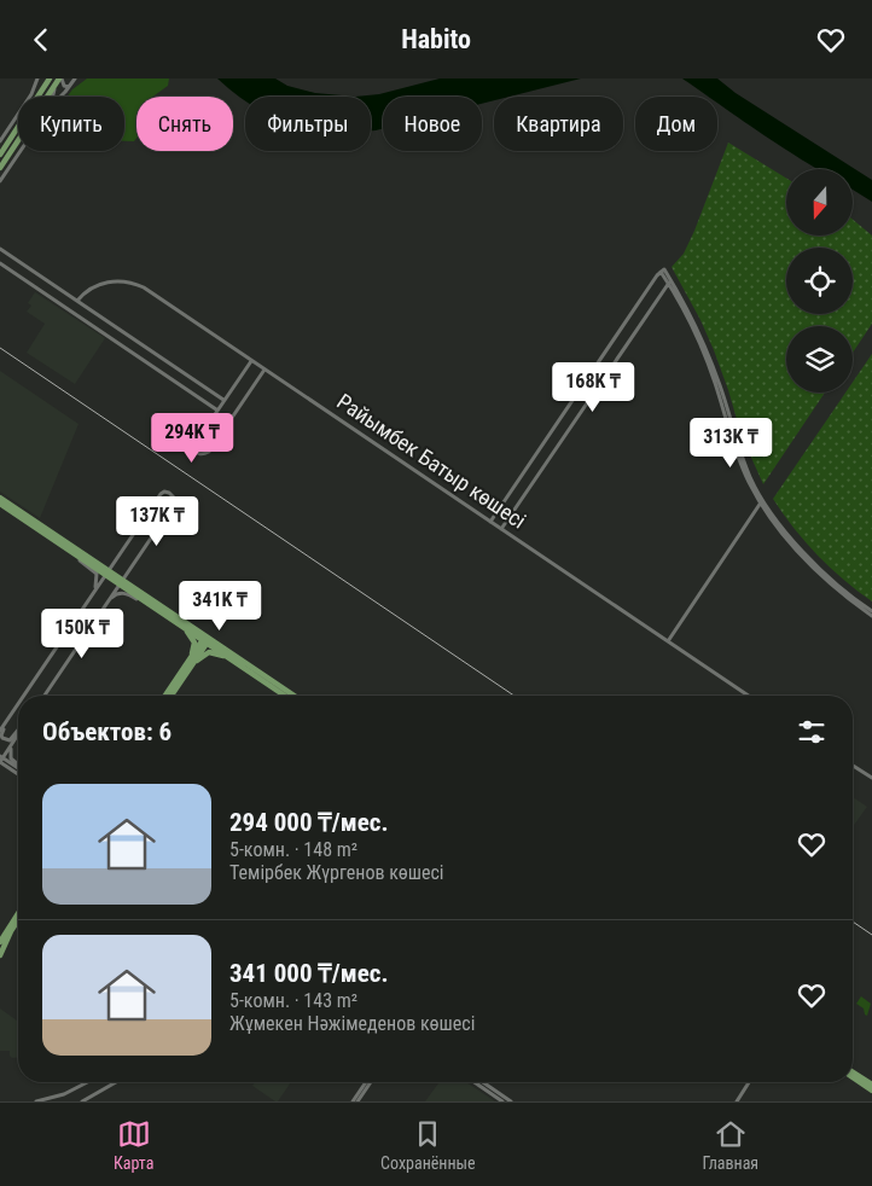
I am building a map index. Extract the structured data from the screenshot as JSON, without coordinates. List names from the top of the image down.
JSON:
{
  "streets": {
    "street": ["Райымбек Батыр көшесі"]
  },
  "north": "bottom",
  "page": {
    "header": "Habito",
    "chip": [
      "Купить",
      "Снять",
      "Фильтры",
      "Новое",
      "Квартира",
      "Дом"
    ],
    "price": [
      "168K ₸",
      "294K ₸",
      "313K ₸",
      "137K ₸",
      "341K ₸",
      "150K ₸"
    ],
    "heading": "Объектов: 6",
    "list": [
      {
        "name": "294 000 ₸/мес.",
        "note": "5-комн. · 148 m² · Темірбек Жүргенов көшесі"
      },
      {
        "name": "341 000 ₸/мес.",
        "note": "5-комн. · 143 m² · Жұмекен Нәжімеденов көшесі"
      }
    ],
    "tabs": ["Карта", "Сохранённые", "Главная"]
  }
}
